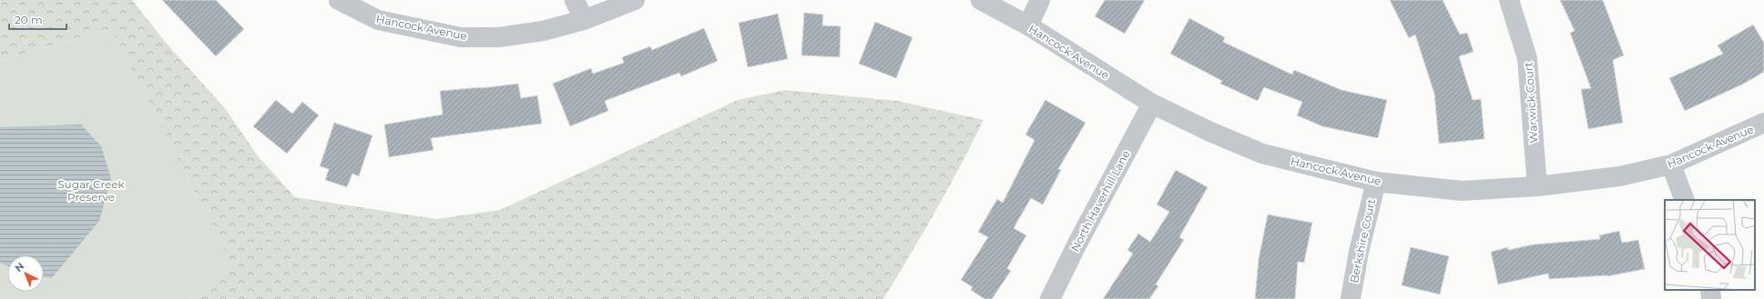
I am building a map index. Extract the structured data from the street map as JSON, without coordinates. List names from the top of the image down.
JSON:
{
  "streets": {
    "street": [
      "Hancock Avenue",
      "Warwick Court",
      "North Haverhill Lane",
      "Berkshire Court"
    ]
  },
  "crossings": [
    ["Hancock Avenue", "Warwick Court"],
    ["Hancock Avenue", "North Haverhill Lane"],
    ["Hancock Avenue", "Berkshire Court"]
  ],
  "parks": ["Sugar Creek Preserve"],
  "scale_bar": "20 m",
  "north": "top left"
}
